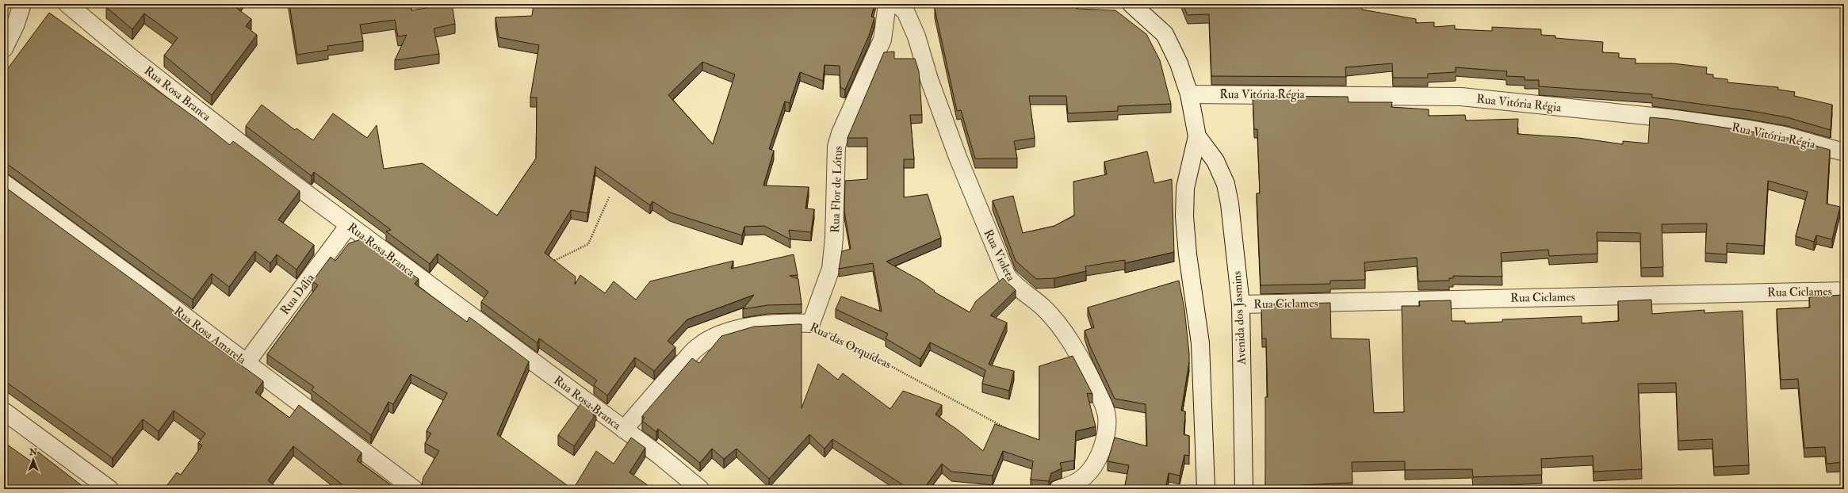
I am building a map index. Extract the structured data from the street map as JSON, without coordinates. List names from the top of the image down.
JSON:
{
  "streets": {
    "street": [
      "Rua Rosa Branca",
      "Rua Vitória Régia",
      "Rua Flor de Lótus",
      "Rua Violeta",
      "Rua Ciclames",
      "Rua Dália",
      "Avenida dos Jasmins",
      "Rua Rosa Amarela",
      "Rua das Orquídeas"
    ]
  },
  "crossings": [
    ["Rua Rosa Branca", "Rua Dália"],
    ["Rua Rosa Branca", "Rua das Orquídeas"],
    ["Rua Vitória Régia", "Avenida dos Jasmins"],
    ["Rua Flor de Lótus", "Rua das Orquídeas"],
    ["Rua Ciclames", "Avenida dos Jasmins"],
    ["Rua Dália", "Rua Rosa Amarela"]
  ],
  "north": "top"
}
